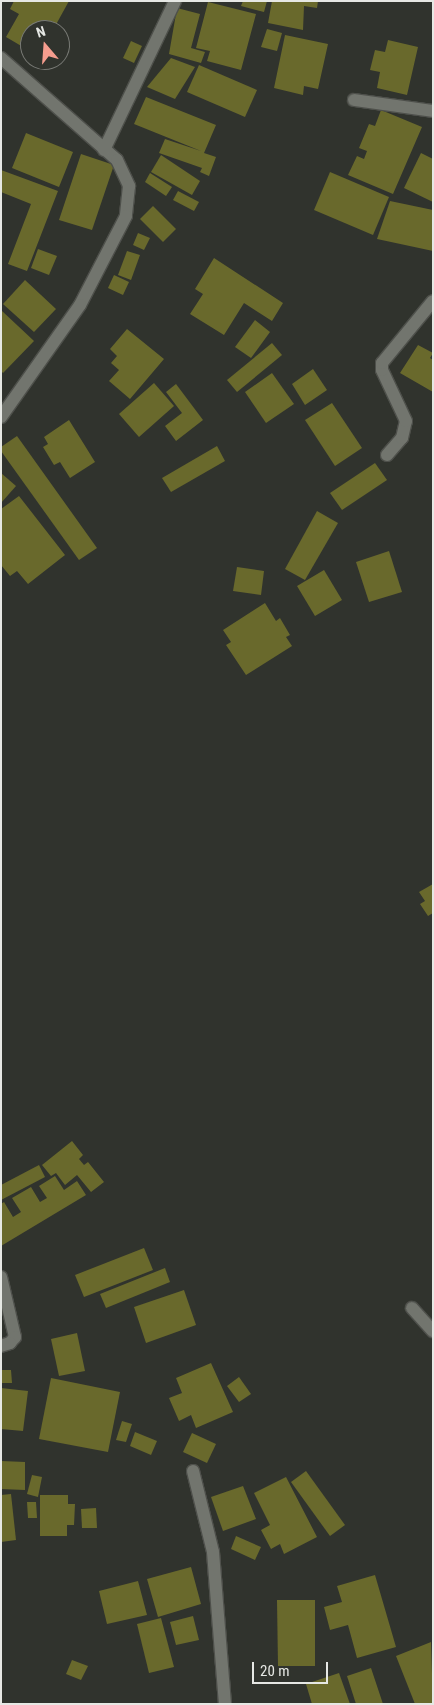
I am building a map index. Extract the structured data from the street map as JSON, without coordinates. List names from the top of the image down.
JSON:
{
  "scale_bar": "20 m",
  "north": "top"
}
